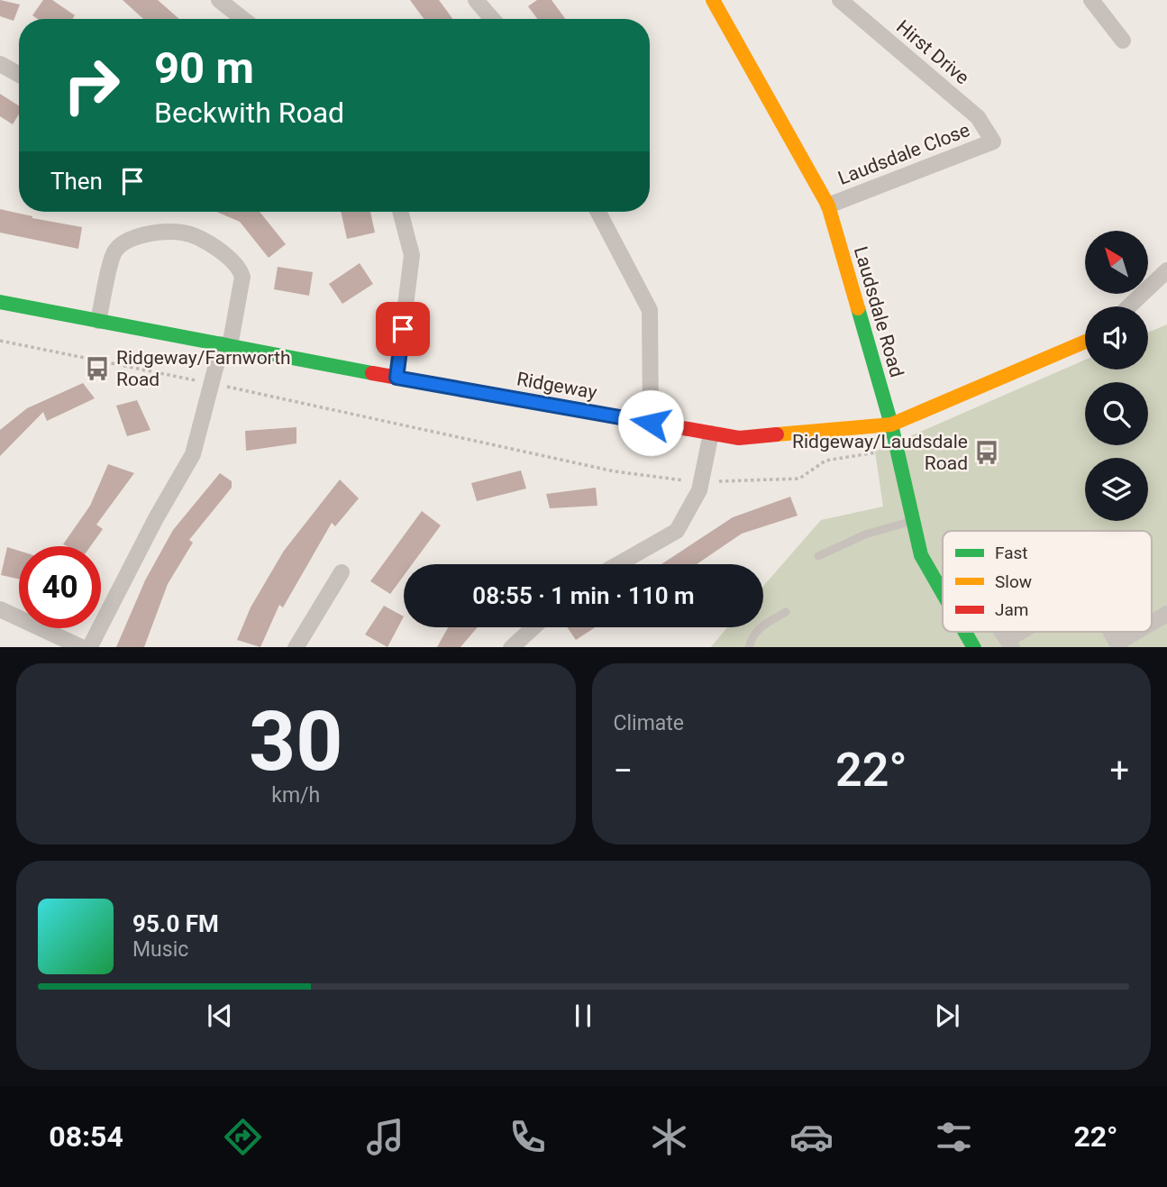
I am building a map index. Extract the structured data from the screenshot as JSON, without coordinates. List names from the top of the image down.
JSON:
{
  "streets": {
    "street": [
      "Hirst Drive",
      "Laudsdale Close",
      "Laudsdale Road",
      "Ridgeway"
    ]
  },
  "crossings": [
    ["Hirst Drive", "Laudsdale Close"],
    ["Laudsdale Close", "Laudsdale Road"],
    ["Laudsdale Road", "Ridgeway"]
  ],
  "places": {
    "bus stop": ["Ridgeway/Farnworth Road", "Ridgeway/Laudsdale Road"]
  },
  "legend": ["Fast", "Slow", "Jam"],
  "north": "top left",
  "page": {
    "turn": ["90 m", "Beckwith Road"],
    "then": "Then",
    "limit": "40",
    "trip": "08:55 · 1 min · 110 m",
    "tile": [
      ["30", "km/h"],
      "Climate"
    ],
    "heat": ["−", "22°", "+"],
    "song": ["95.0 FM", "Music"],
    "tabs": ["08:54", "22°"]
  }
}
